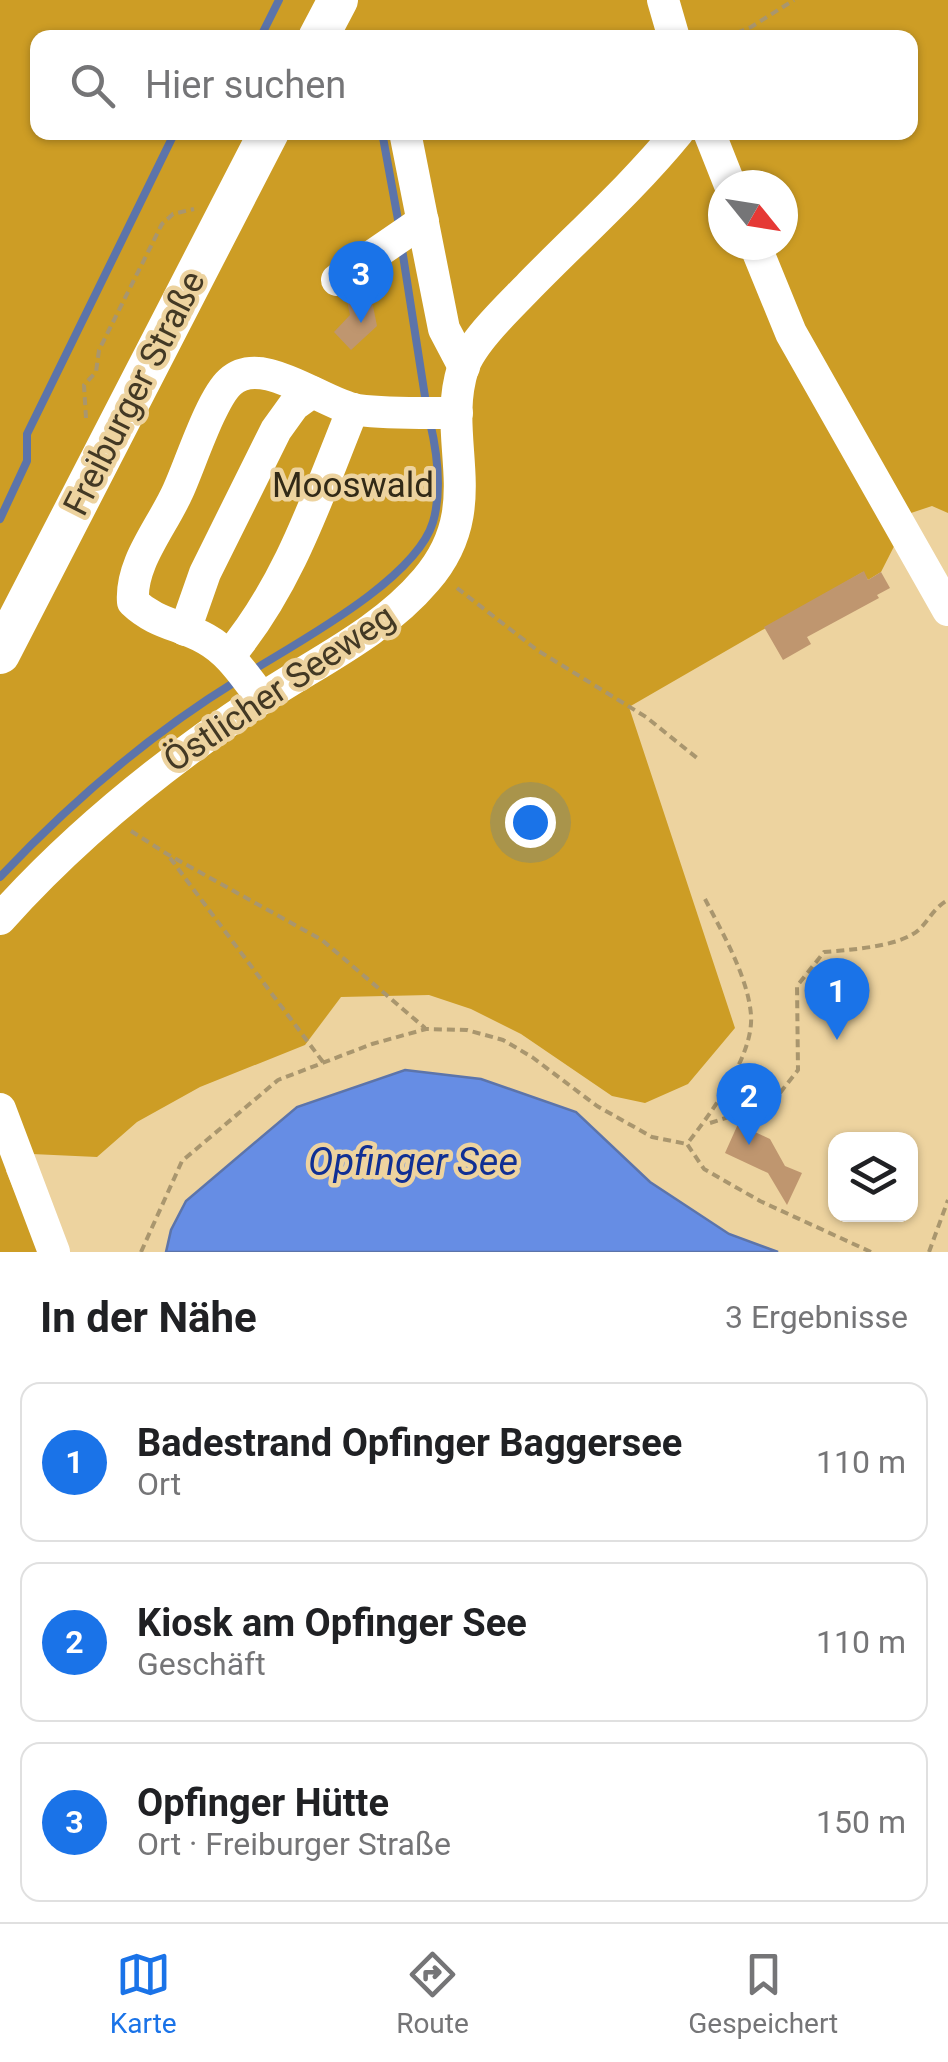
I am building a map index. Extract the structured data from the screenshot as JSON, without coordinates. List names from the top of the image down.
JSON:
{
  "streets": {
    "main road": ["Freiburger Straße"],
    "lane": ["Östlicher Seeweg"]
  },
  "water": ["Opfinger See"],
  "parks": ["Mooswald"],
  "north": "bottom right",
  "page": {
    "search": "Hier suchen",
    "pins": ["3", "1", "2"],
    "heading": ["In der Nähe", "3 Ergebnisse"],
    "list": [
      {
        "mark": "1",
        "name": "Badestrand Opfinger Baggersee",
        "note": "Ort",
        "value": "110 m"
      },
      {
        "mark": "2",
        "name": "Kiosk am Opfinger See",
        "note": "Geschäft",
        "value": "110 m"
      },
      {
        "mark": "3",
        "name": "Opfinger Hütte",
        "note": "Ort · Freiburger Straße",
        "value": "150 m"
      }
    ],
    "nav": ["Karte", "Route", "Gespeichert"]
  }
}
